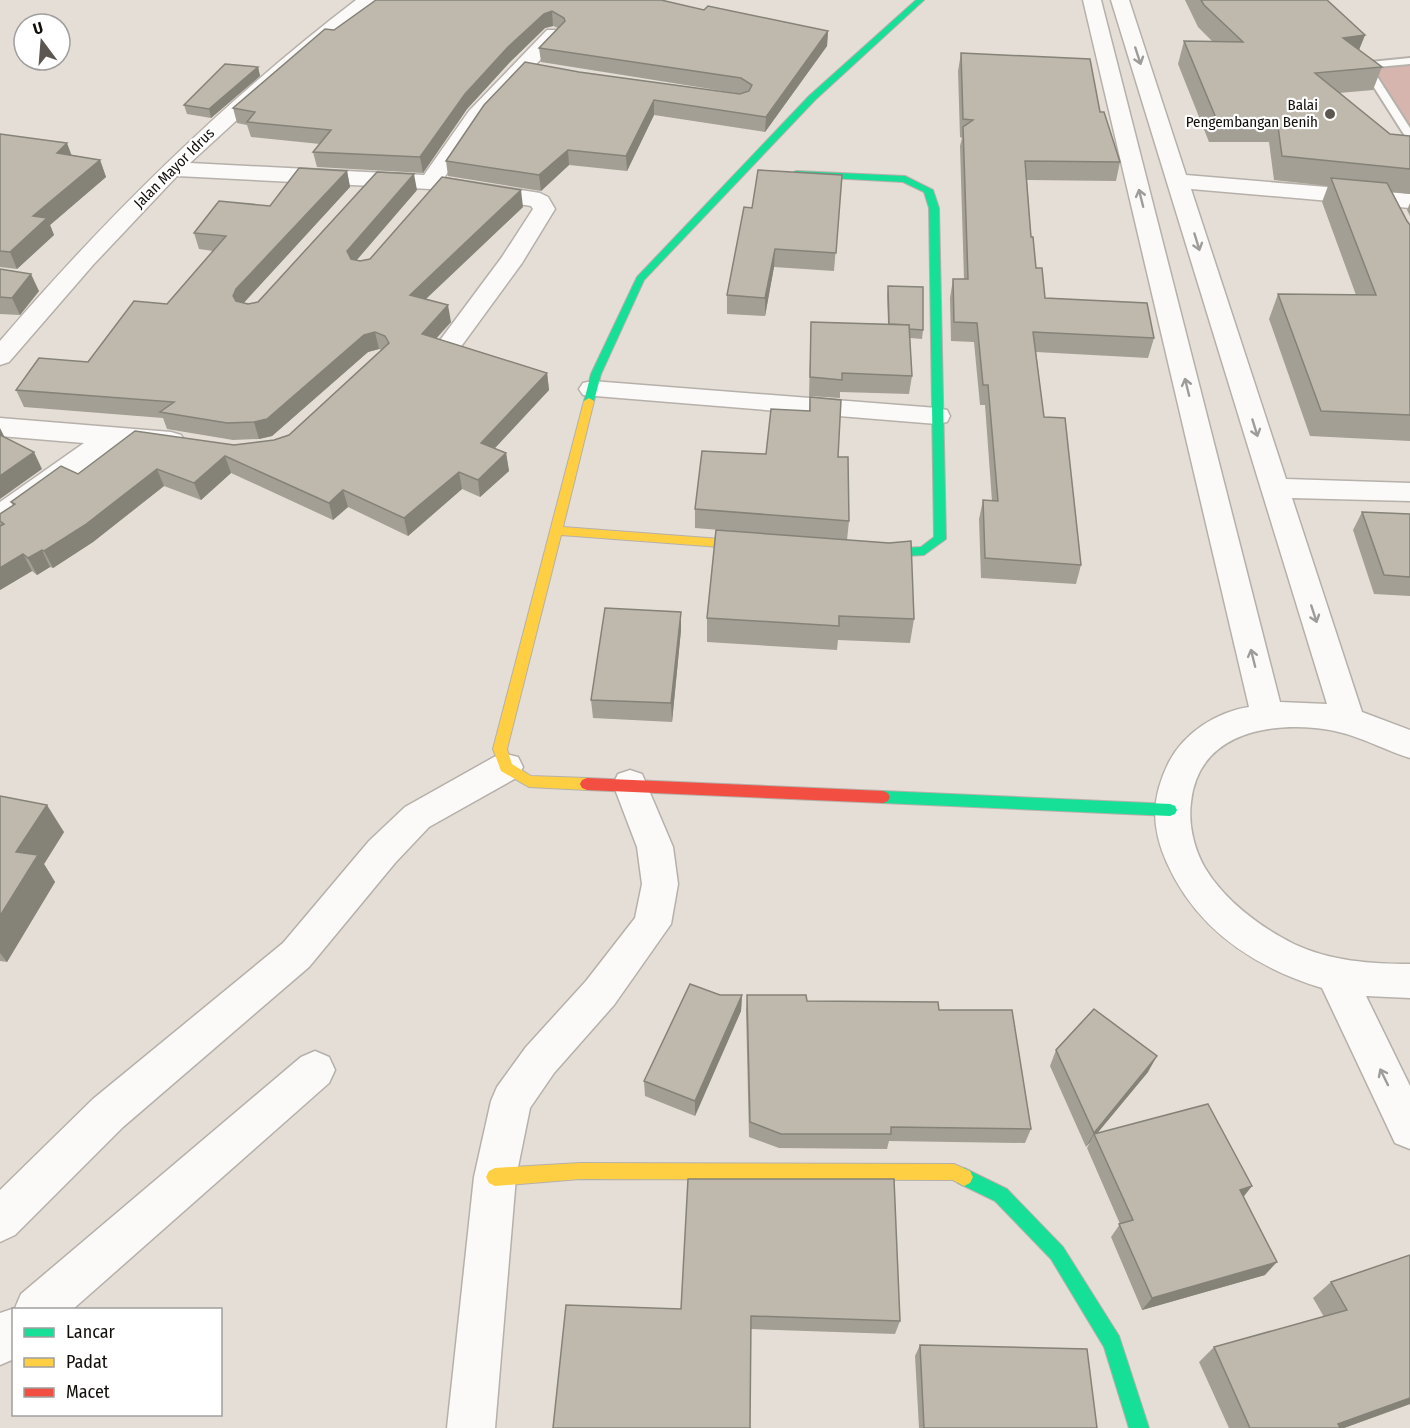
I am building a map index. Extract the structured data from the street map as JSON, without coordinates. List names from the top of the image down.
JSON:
{
  "streets": {
    "street": ["Jalan Mayor Idrus"]
  },
  "places": ["Balai Pengembangan Benih"],
  "legend": ["Lancar", "Padat", "Macet"],
  "north": "top"
}
